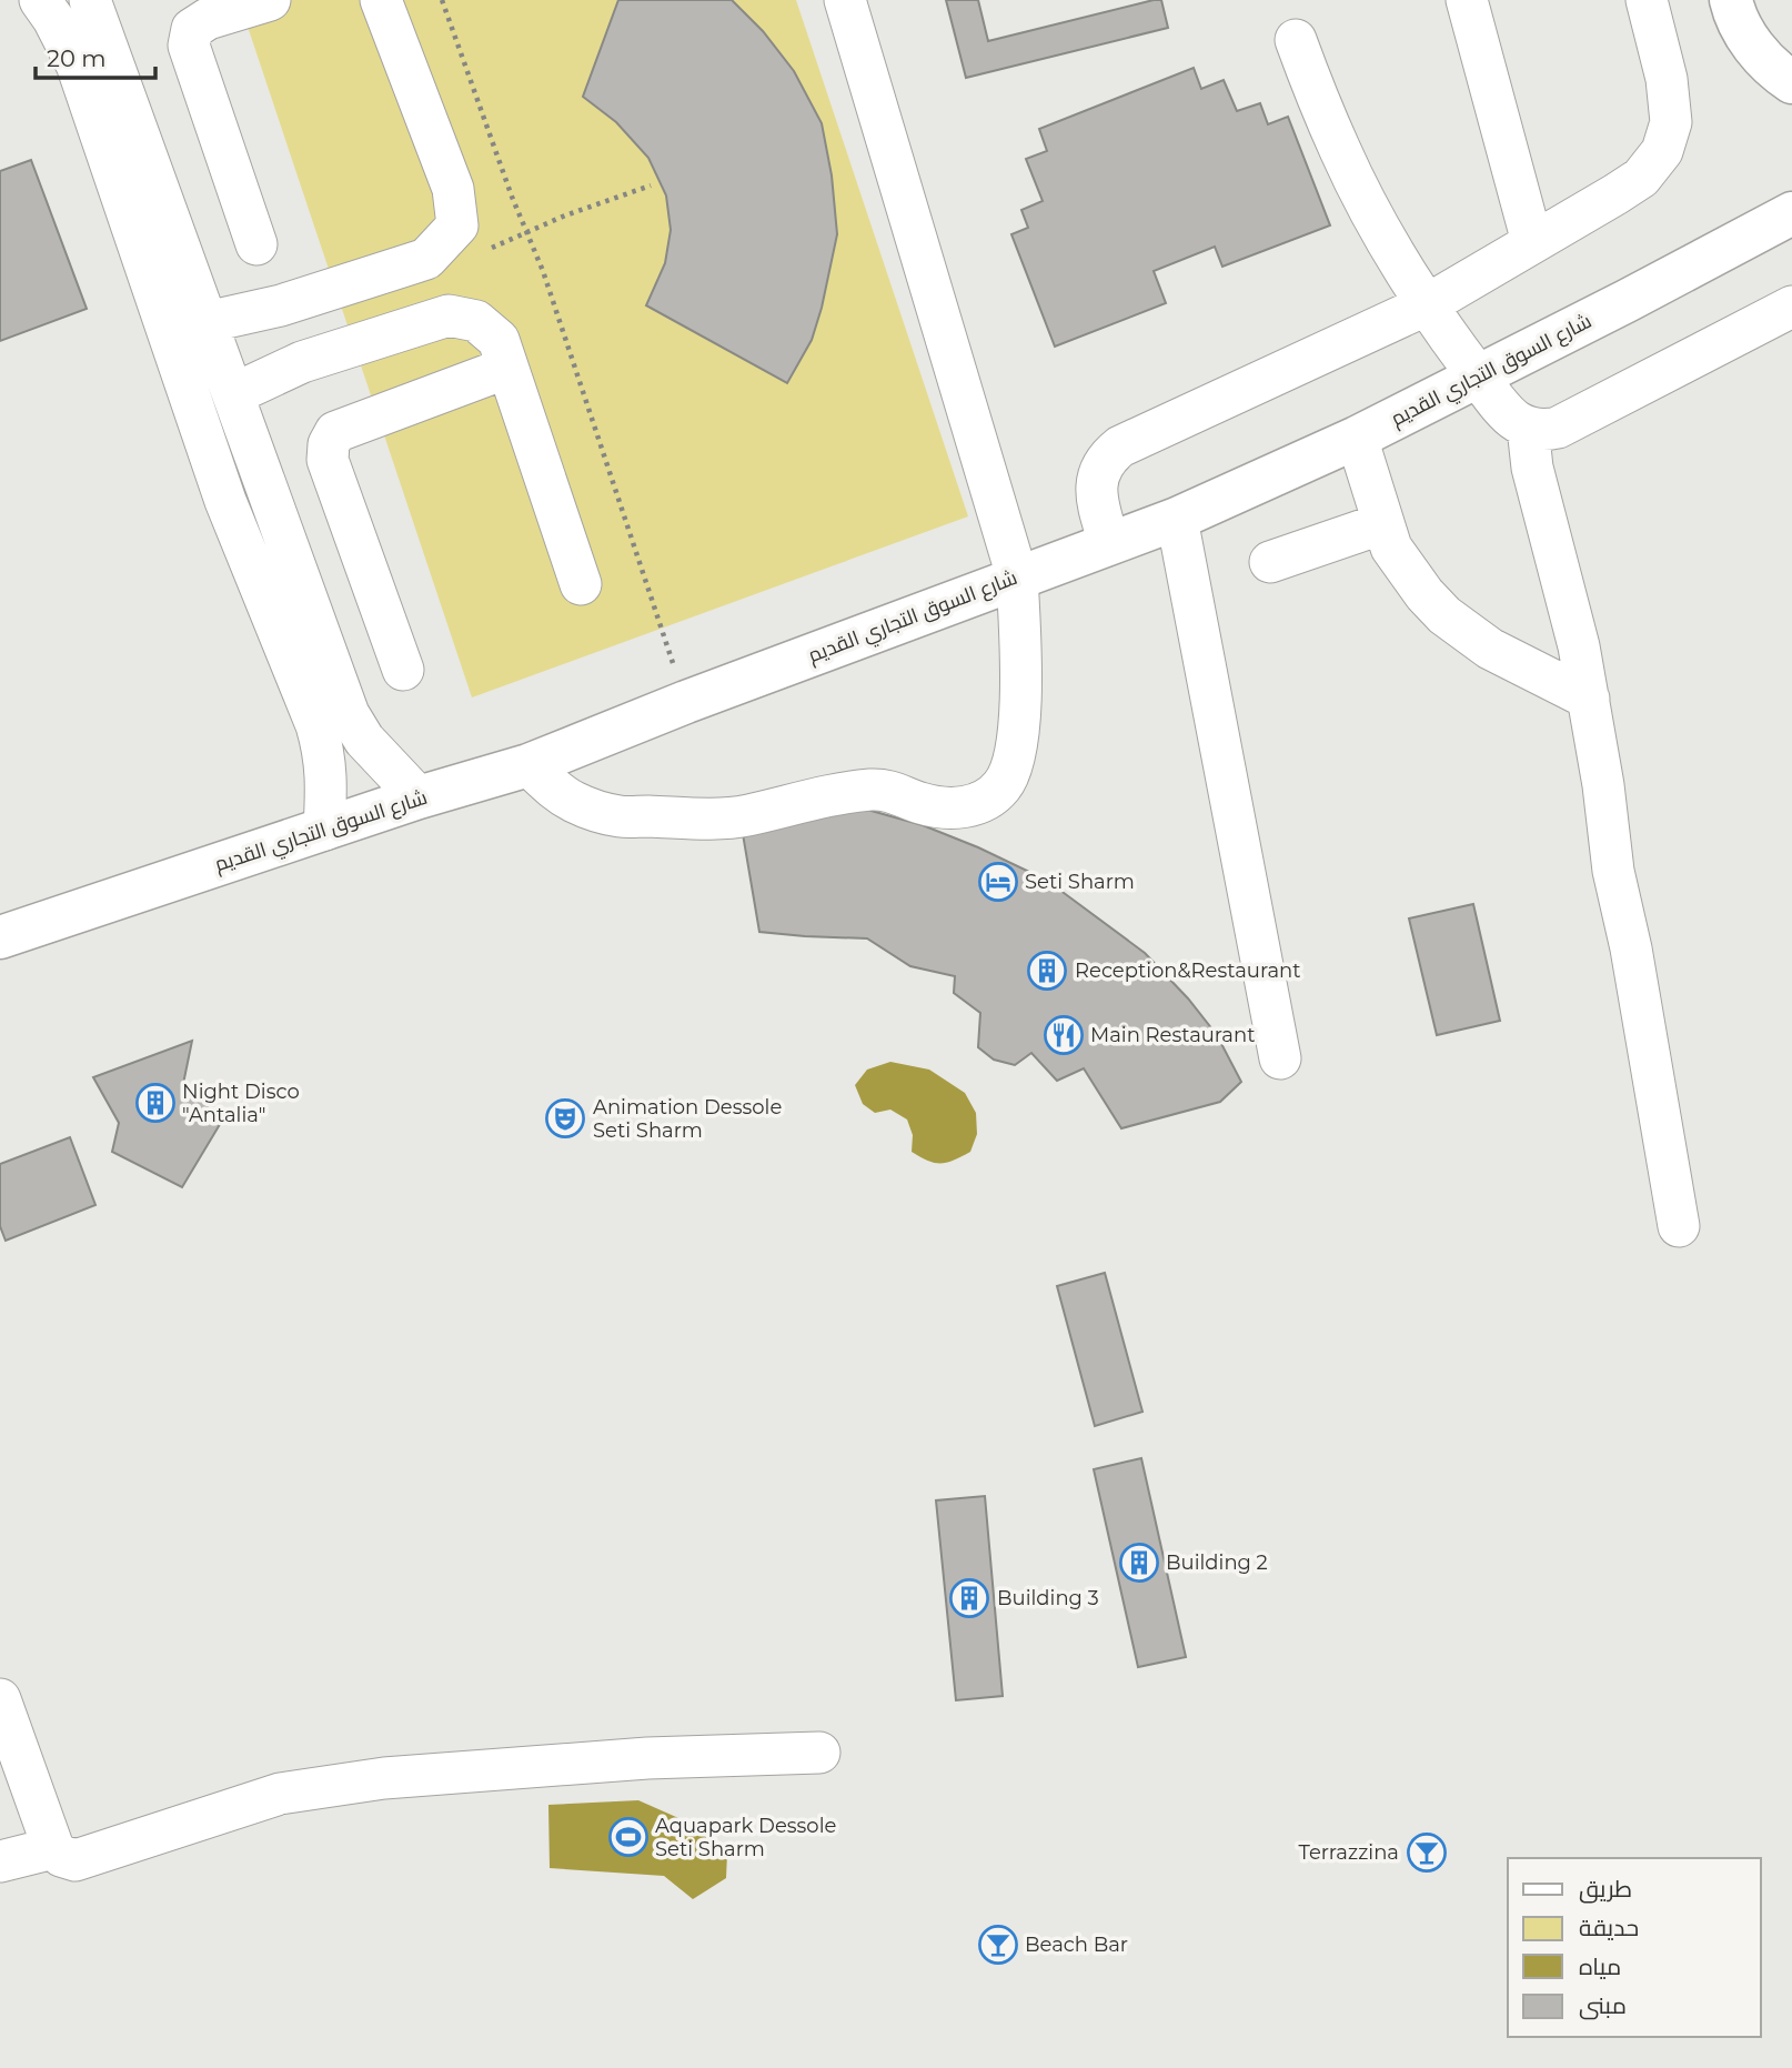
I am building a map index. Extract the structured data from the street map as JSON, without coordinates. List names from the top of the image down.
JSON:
{
  "streets": {
    "main road": ["شارع السوق التجاري القديم"]
  },
  "places": {
    "hotel": ["Seti Sharm"],
    "building": [
      "Reception&Restaurant",
      "Night Disco \"Antalia\"",
      "Building 2",
      "Building 3"
    ],
    "restaurant": ["Main Restaurant"],
    "theatre": ["Animation Dessole Seti Sharm"],
    "sports": ["Aquapark Dessole Seti Sharm"],
    "bar": ["Terrazzina", "Beach Bar"]
  },
  "legend": [
    "طريق",
    "حديقة",
    "مياه",
    "مبنى"
  ],
  "scale_bar": "20 m"
}
